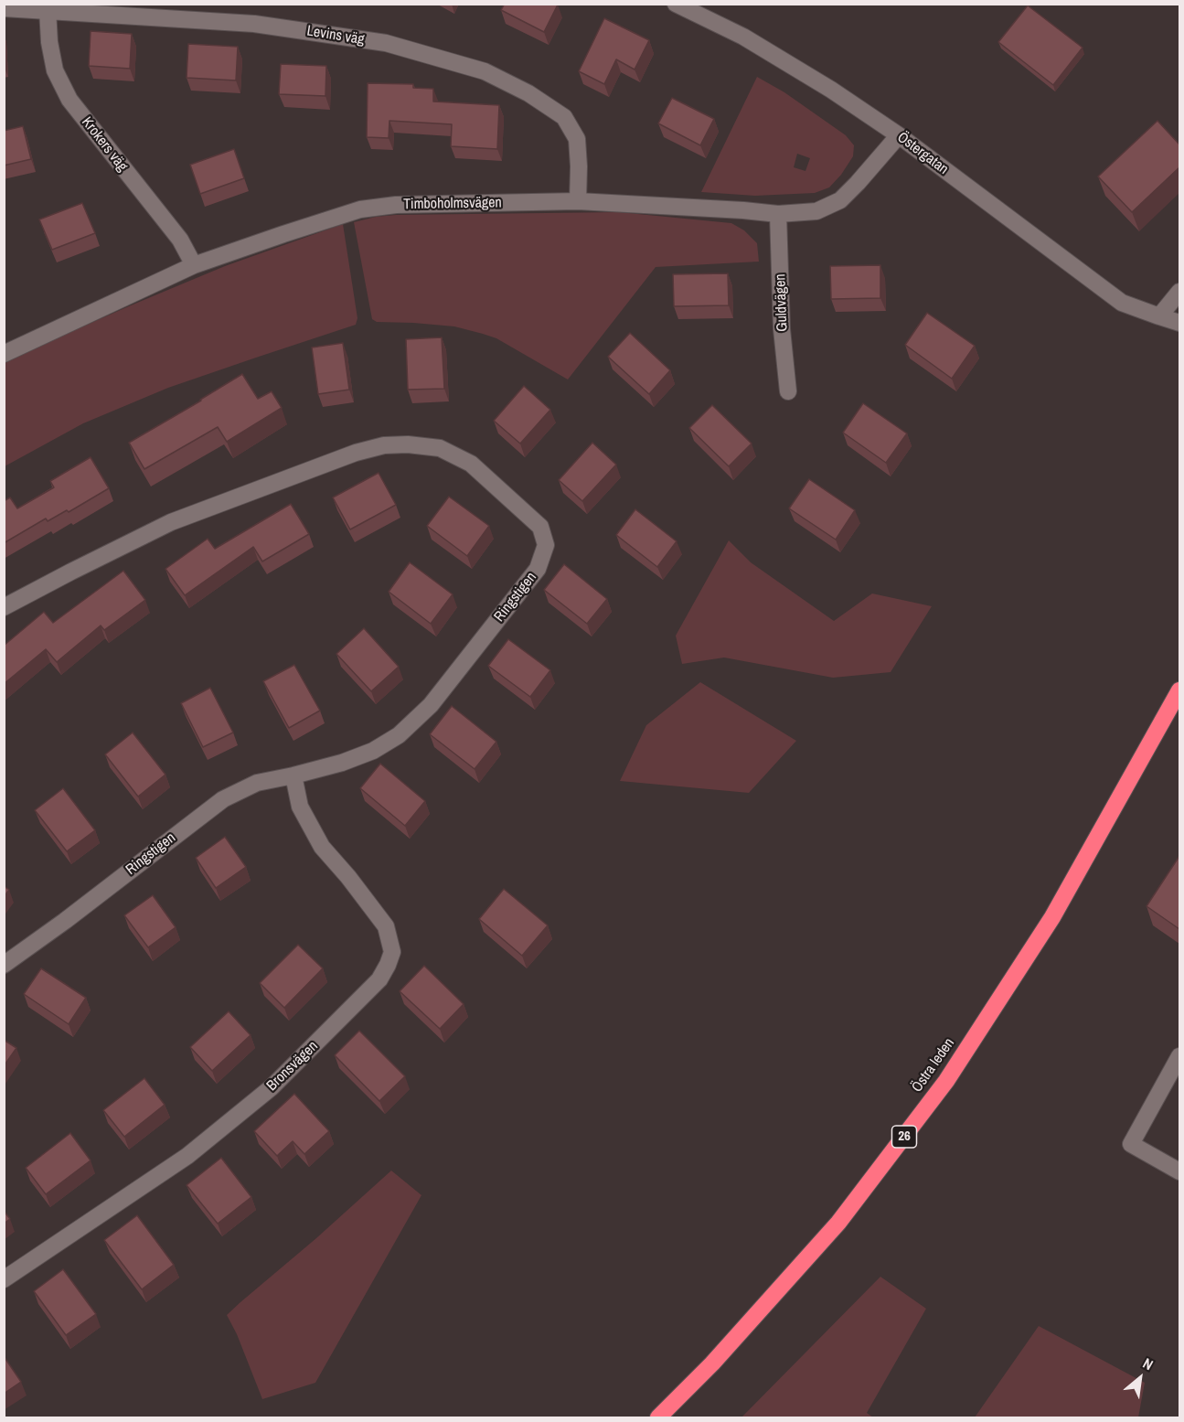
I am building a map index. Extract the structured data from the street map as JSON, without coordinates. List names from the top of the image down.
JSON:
{
  "streets": {
    "highway": ["Östra leden", "26"],
    "street": [
      "Levins väg",
      "Krokers väg",
      "Östergatan",
      "Timboholmsvägen",
      "Guldvägen",
      "Ringstigen",
      "Bronsvägen"
    ]
  },
  "crossings": [
    ["Levins väg", "Krokers väg"],
    ["Levins väg", "Timboholmsvägen"],
    ["Krokers väg", "Timboholmsvägen"],
    ["Östergatan", "Timboholmsvägen"],
    ["Timboholmsvägen", "Guldvägen"],
    ["Ringstigen", "Bronsvägen"]
  ],
  "north": "top right"
}
